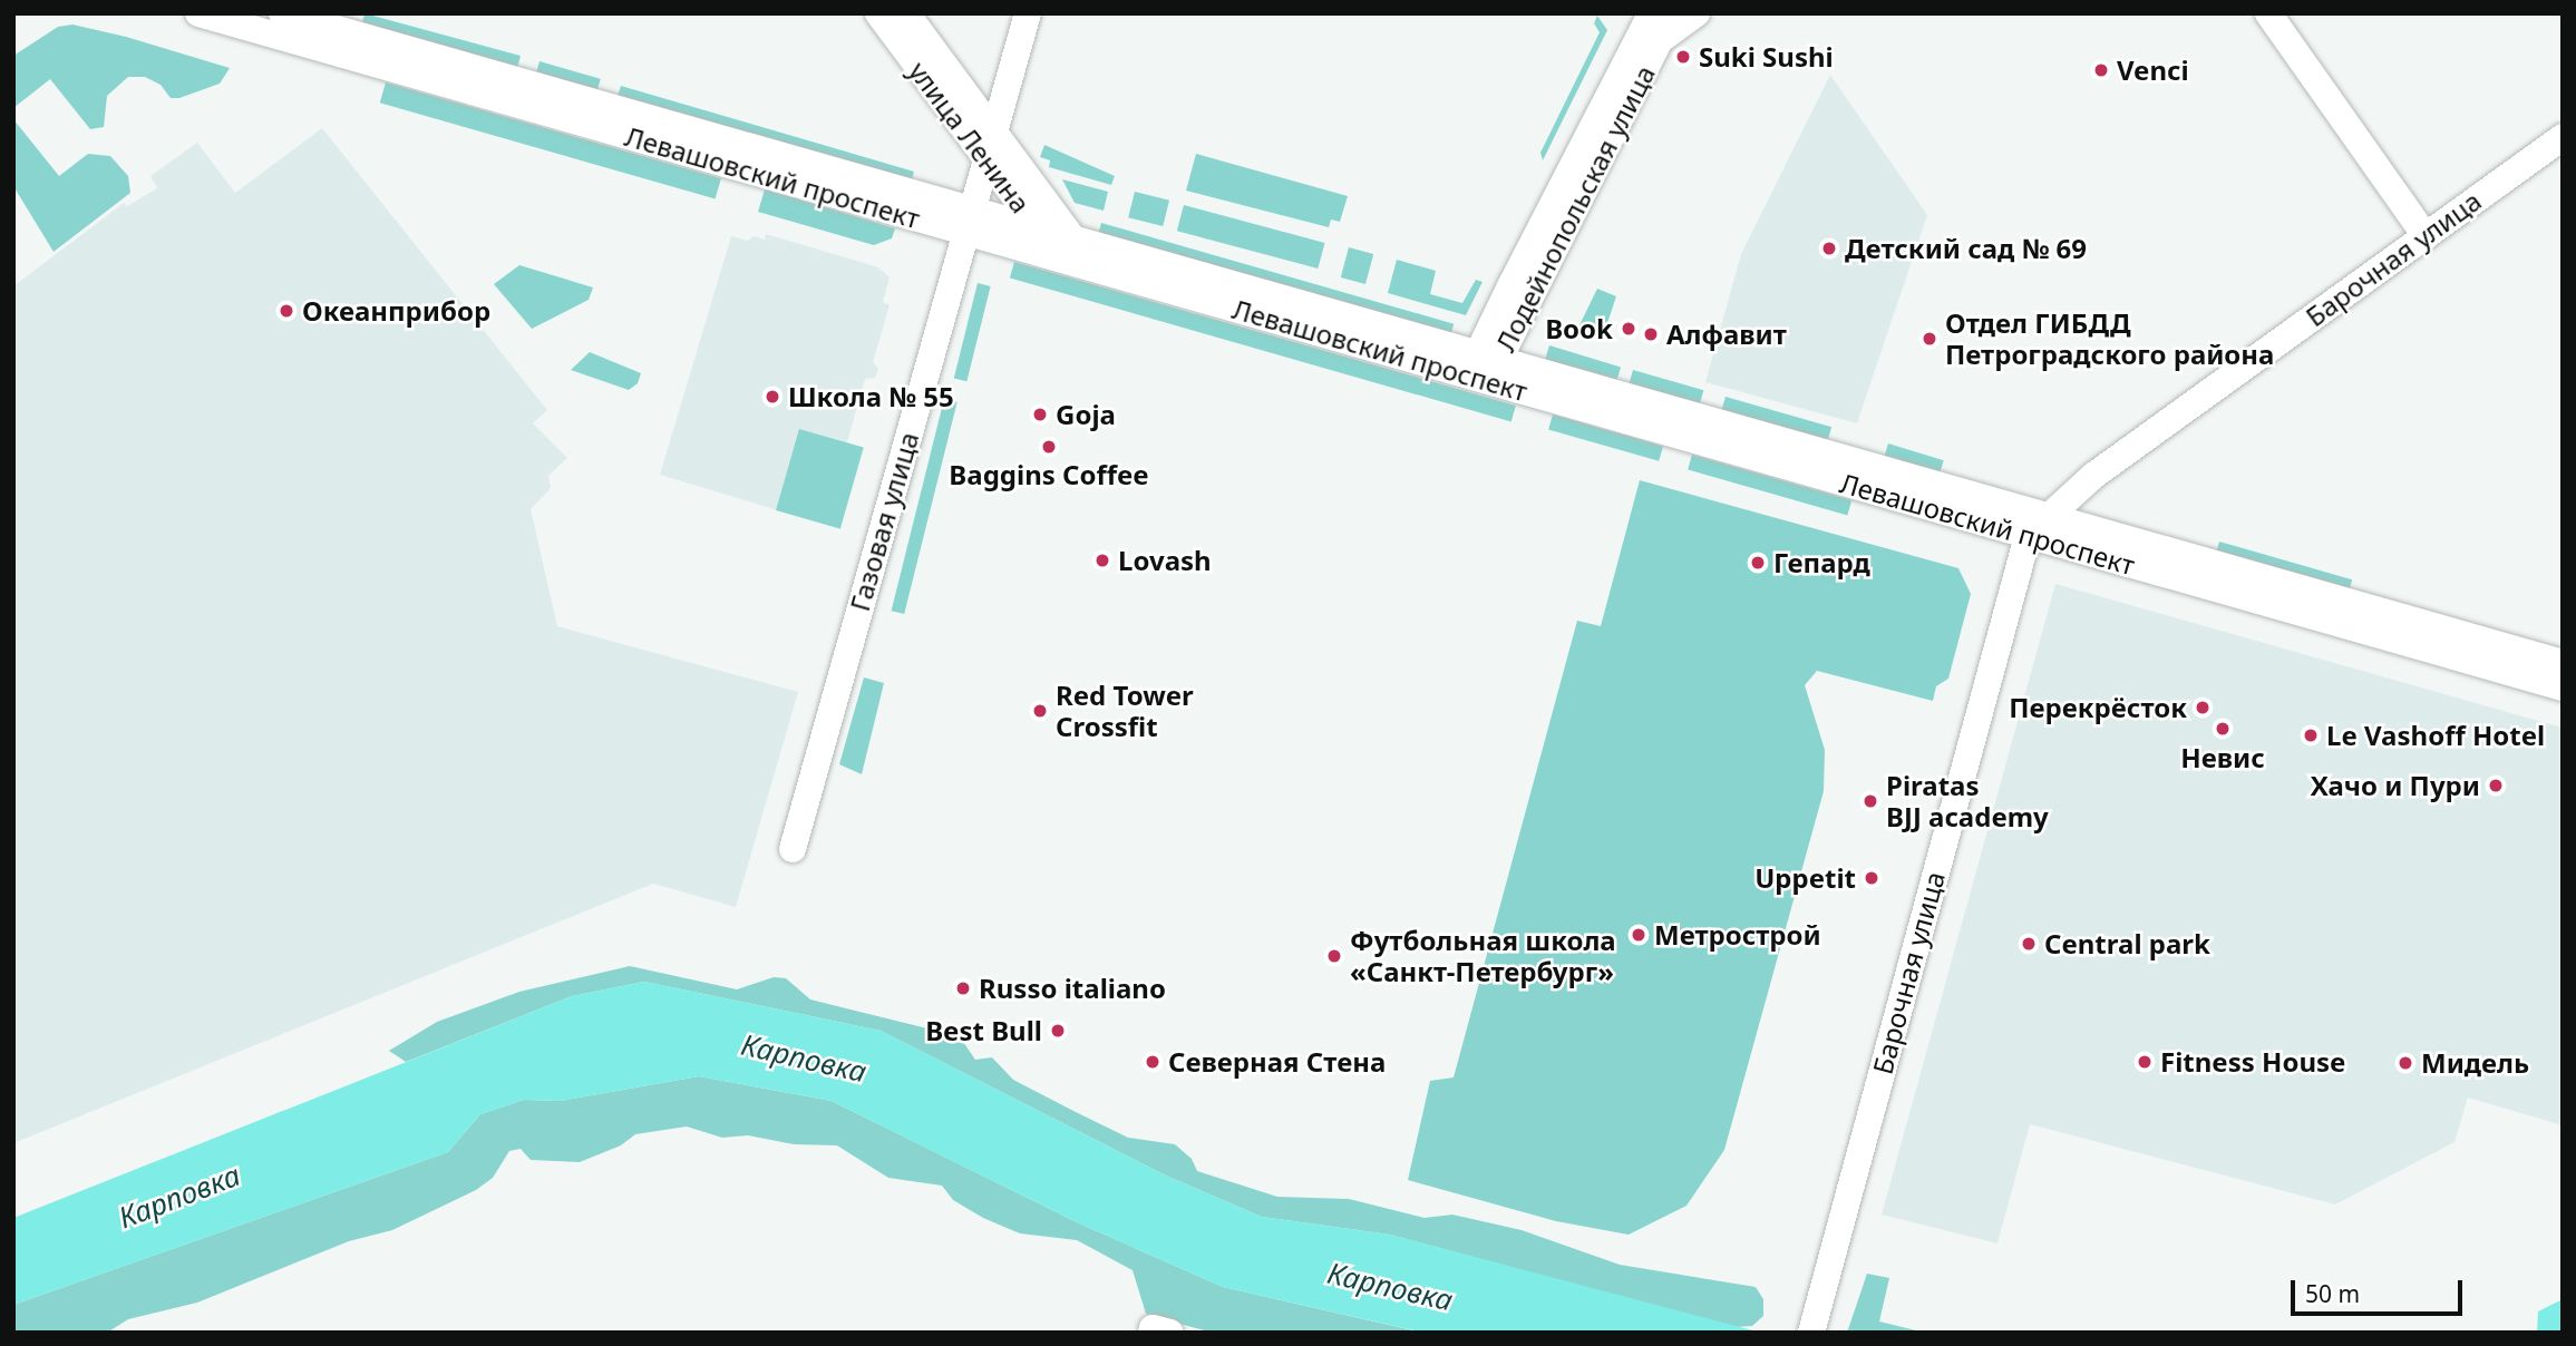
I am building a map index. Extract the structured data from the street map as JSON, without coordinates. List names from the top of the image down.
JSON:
{
  "streets": {
    "street": [
      "улица Ленина",
      "Левашовский проспект",
      "Лодейнопольская улица",
      "Барочная улица",
      "Газовая улица"
    ]
  },
  "crossings": [
    ["улица Ленина", "Левашовский проспект"],
    ["улица Ленина", "Газовая улица"],
    ["Левашовский проспект", "Лодейнопольская улица"],
    ["Левашовский проспект", "Барочная улица"],
    ["Левашовский проспект", "Газовая улица"]
  ],
  "water": ["Карповка"],
  "places": [
    "Suki Sushi",
    "Venci",
    "Детский сад № 69",
    "Океанприбор",
    "Book",
    "Алфавит",
    "Отдел ГИБДД Петроградского района",
    "Школа № 55",
    "Goja",
    "Baggins Coffee",
    "Lovash",
    "Гепард",
    "Перекрёсток",
    "Red Tower Crossfit",
    "Невис",
    "Le Vashoff Hotel",
    "Хачо и Пури",
    "Piratas BJJ academy",
    "Uppetit",
    "Метрострой",
    "Central park",
    "Футбольная школа «Санкт-Петербург»",
    "Russo italiano",
    "Best Bull",
    "Северная Стена",
    "Fitness House",
    "Мидель"
  ],
  "scale_bar": "50 m"
}
